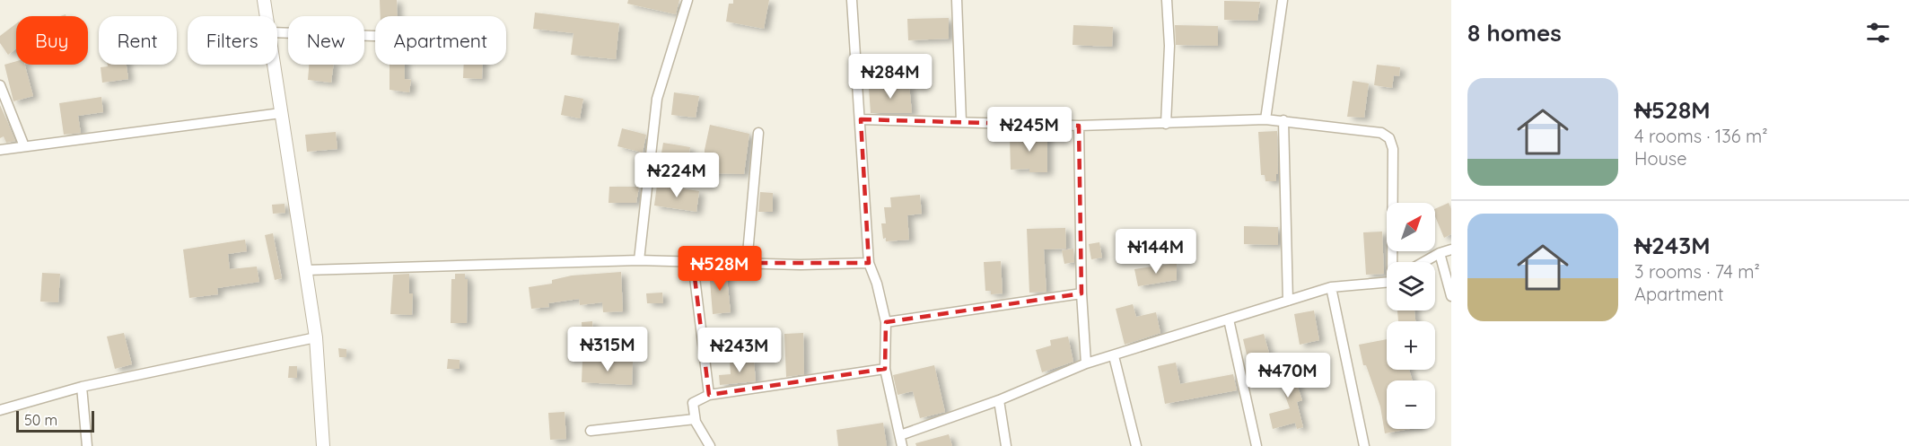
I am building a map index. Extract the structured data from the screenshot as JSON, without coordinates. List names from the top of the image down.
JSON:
{
  "scale_bar": "50 m",
  "north": "top right",
  "page": {
    "heading": "8 homes",
    "chip": [
      "Buy",
      "Rent",
      "Filters",
      "New",
      "Apartment"
    ],
    "price": [
      "₦284M",
      "₦245M",
      "₦224M",
      "₦144M",
      "₦528M",
      "₦315M",
      "₦243M",
      "₦470M"
    ],
    "list": [
      {
        "name": "₦528M",
        "note": "4 rooms · 136 m² · House"
      },
      {
        "name": "₦243M",
        "note": "3 rooms · 74 m² · Apartment"
      }
    ],
    "map_buttons": ["+", "−"],
    "scale": "50 m"
  }
}
